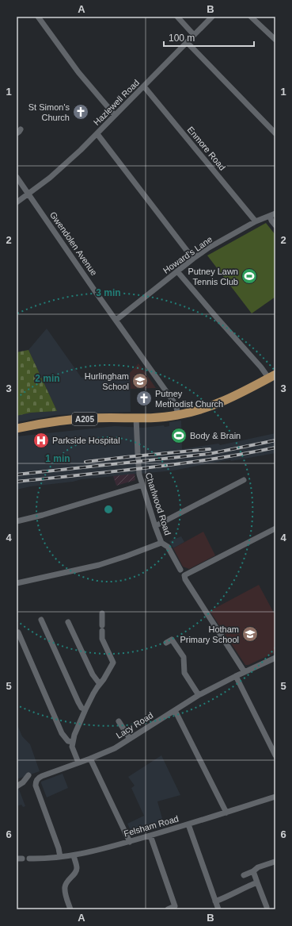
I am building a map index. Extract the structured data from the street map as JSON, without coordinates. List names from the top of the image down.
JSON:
{
  "streets": {
    "highway": ["A205"],
    "street": [
      "Hazlewell Road",
      "Enmore Road",
      "Gwendolen Avenue",
      "Howard's Lane",
      "Charlwood Road",
      "Lacy Road",
      "Felsham Road"
    ]
  },
  "crossings": [
    ["Hazlewell Road", "Enmore Road"],
    ["Hazlewell Road", "Gwendolen Avenue"],
    ["Enmore Road", "Howard's Lane"],
    ["Gwendolen Avenue", "Howard's Lane"],
    ["Gwendolen Avenue", "A205"],
    ["A205", "Charlwood Road"],
    ["Lacy Road", "Felsham Road"]
  ],
  "places": {
    "church": ["St Simon's Church", "Putney Methodist Church"],
    "sports": ["Putney Lawn Tennis Club", "Body & Brain"],
    "school or university": ["Hurlingham School", "Hotham Primary School"],
    "hospital": ["Parkside Hospital"]
  },
  "scale_bar": "100 m",
  "grid": {
    "columns": ["A", "B"],
    "rows": [
      "1",
      "2",
      "3",
      "4",
      "5",
      "6"
    ]
  },
  "rings": ["3 min", "2 min", "1 min"]
}
